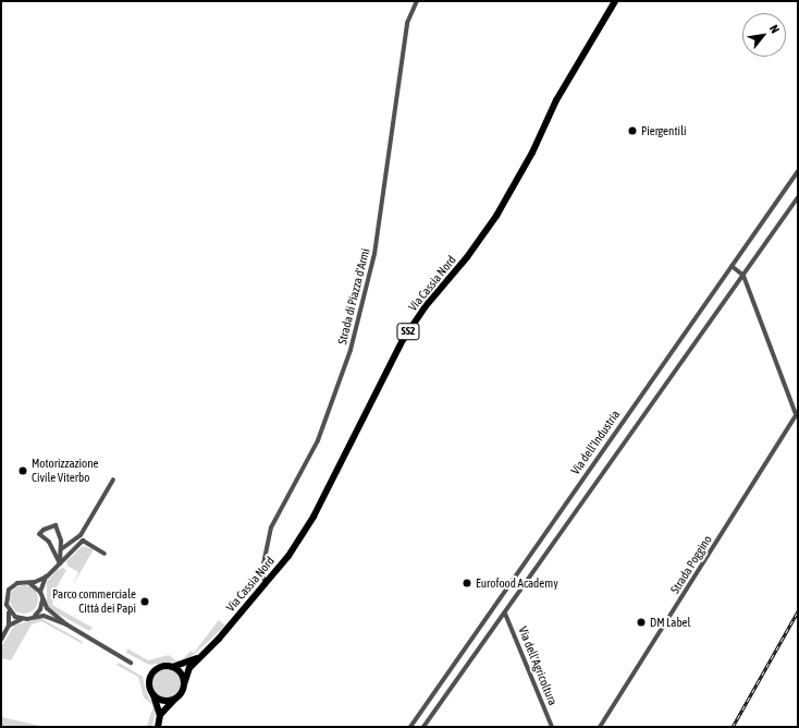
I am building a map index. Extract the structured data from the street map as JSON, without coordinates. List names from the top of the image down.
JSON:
{
  "streets": {
    "main road": ["Via Cassia Nord", "SS2"],
    "street": [
      "Strada di Piazza d'Armi",
      "Via dell'Industria",
      "Strada Poggino",
      "Via dell'Agricoltura"
    ]
  },
  "crossings": [
    ["Via Cassia Nord", "Strada di Piazza d'Armi"],
    ["Via Cassia Nord", "SS2"],
    ["Via dell'Industria", "Via dell'Agricoltura"]
  ],
  "places": [
    "Piergentili",
    "Motorizzazione Civile Viterbo",
    "Eurofood Academy",
    "Parco commerciale Città dei Papi",
    "DM Label"
  ],
  "north": "top right"
}
